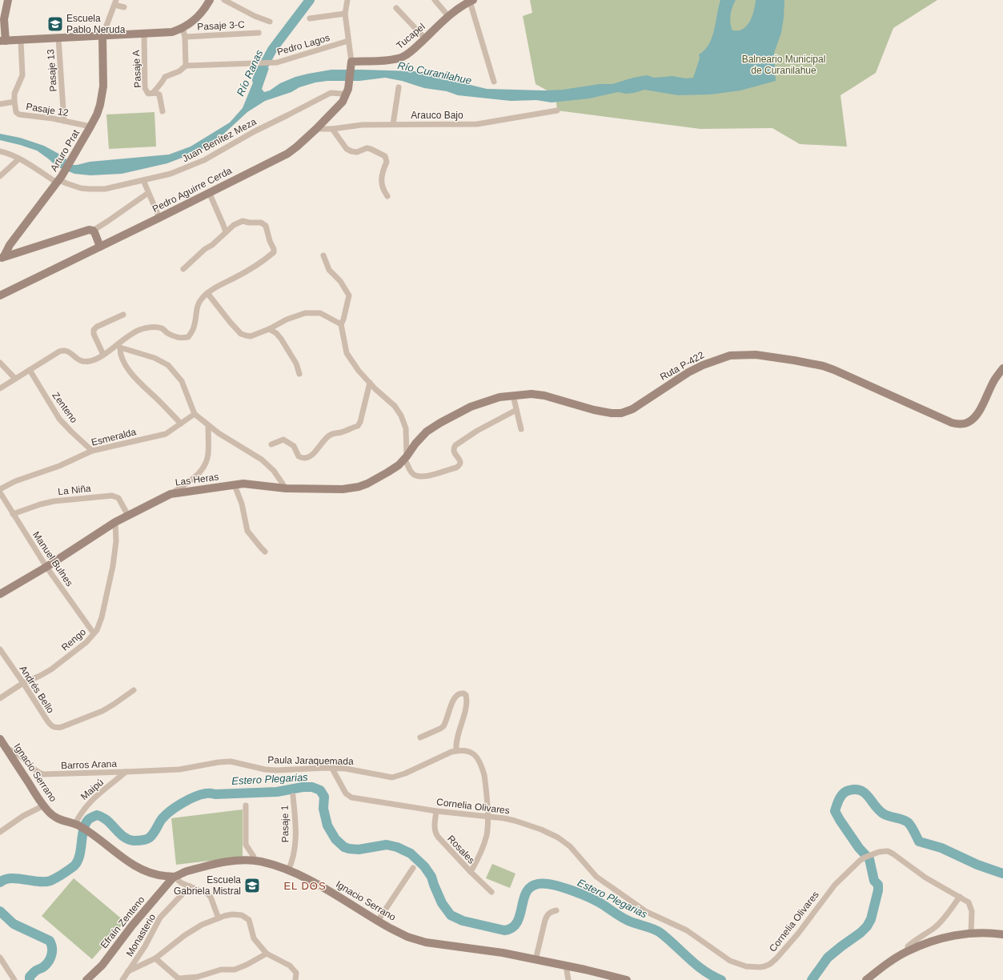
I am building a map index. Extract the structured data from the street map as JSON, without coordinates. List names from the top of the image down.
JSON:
{
  "streets": {
    "street": [
      "Pasaje 3-C",
      "Tucapel",
      "Pedro Lagos",
      "Pasaje A",
      "Pasaje 13",
      "Pasaje 12",
      "Arauco Bajo",
      "Juan Benítez Meza",
      "Arturo Prat",
      "Pedro Aguirre Cerda",
      "Ruta P-422",
      "Zenteno",
      "Esmeralda",
      "Las Heras",
      "La Niña",
      "Manuel Bulnes",
      "Rengo",
      "Andrés Bello",
      "Paula Jaraquemada",
      "Barros Arana",
      "Ignacio Serrano",
      "Maipú",
      "Cornelia Olivares",
      "Pasaje 1",
      "Rosales",
      "Efraín Zenteno",
      "Monasterio"
    ]
  },
  "crossings": [
    ["Tucapel", "Pedro Aguirre Cerda"],
    ["Pasaje 13", "Pasaje 12"],
    ["Pasaje 12", "Arturo Prat"],
    ["Arauco Bajo", "Pedro Aguirre Cerda"],
    ["Juan Benítez Meza", "Arturo Prat"],
    ["Juan Benítez Meza", "Pedro Aguirre Cerda"],
    ["Ruta P-422", "Las Heras"],
    ["Zenteno", "Esmeralda"],
    ["Las Heras", "La Niña"],
    ["Las Heras", "Manuel Bulnes"],
    ["Las Heras", "Rengo"],
    ["La Niña", "Manuel Bulnes"],
    ["Manuel Bulnes", "Rengo"],
    ["Rengo", "Andrés Bello"],
    ["Paula Jaraquemada", "Barros Arana"],
    ["Paula Jaraquemada", "Cornelia Olivares"],
    ["Barros Arana", "Ignacio Serrano"],
    ["Barros Arana", "Maipú"],
    ["Ignacio Serrano", "Maipú"],
    ["Ignacio Serrano", "Pasaje 1"],
    ["Ignacio Serrano", "Efraín Zenteno"],
    ["Cornelia Olivares", "Rosales"]
  ],
  "districts": ["EL DOS"],
  "water": ["Río Ranas", "Río Curanilahue", "Estero Plegarias"],
  "parks": ["Balneario Municipal de Curanilahue"],
  "places": {
    "school or university": ["Escuela Pablo Neruda", "Escuela Gabriela Mistral"]
  }
}
